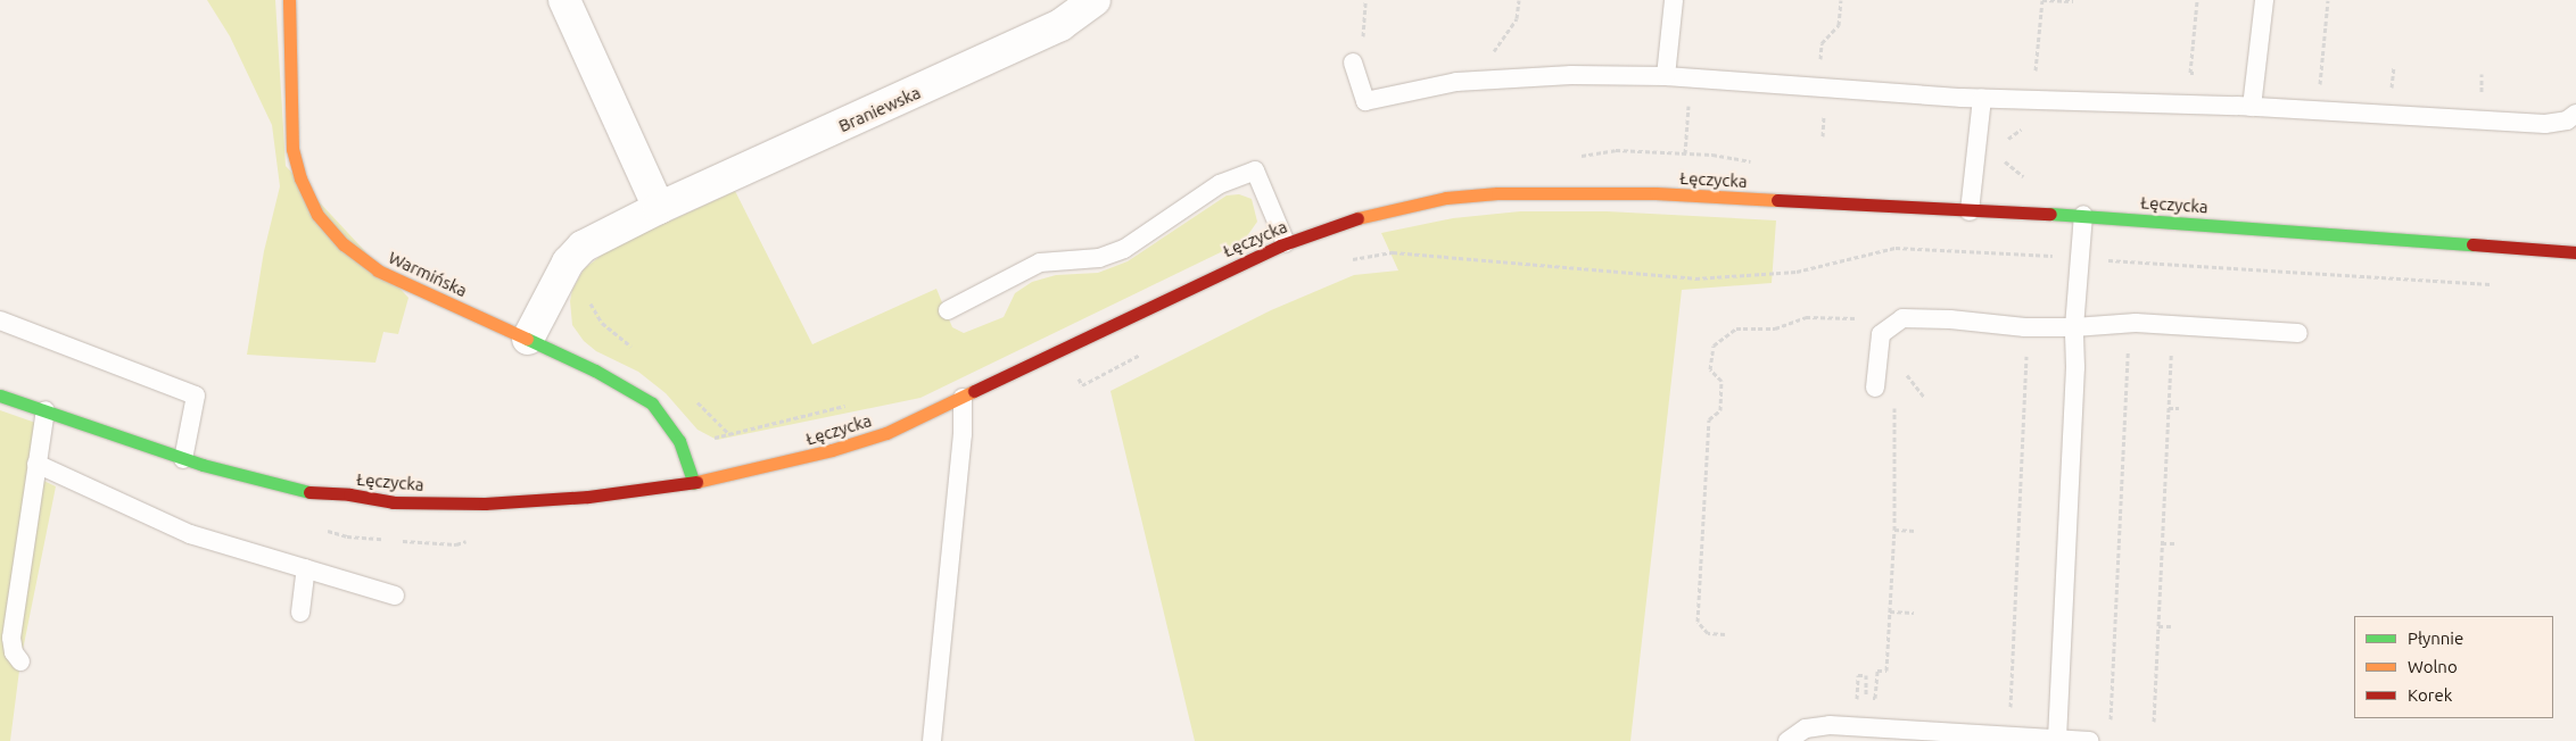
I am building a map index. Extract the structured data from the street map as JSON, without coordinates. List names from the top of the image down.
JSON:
{
  "streets": {
    "main road": ["Łęczycka", "Warmińska"],
    "street": ["Braniewska"]
  },
  "crossings": [
    ["Braniewska", "Warmińska"],
    ["Łęczycka", "Warmińska"]
  ],
  "legend": ["Płynnie", "Wolno", "Korek"]
}
